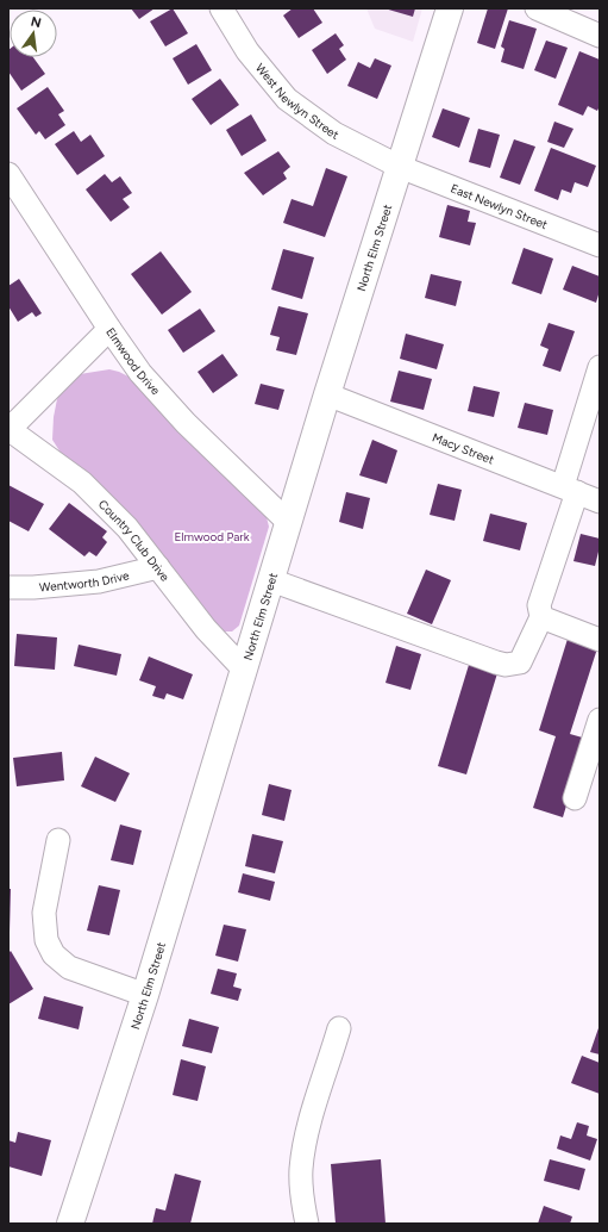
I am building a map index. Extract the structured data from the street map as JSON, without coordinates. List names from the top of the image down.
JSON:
{
  "streets": {
    "main road": ["North Elm Street"],
    "street": [
      "West Newlyn Street",
      "East Newlyn Street",
      "Elmwood Drive",
      "Macy Street",
      "Country Club Drive",
      "Wentworth Drive"
    ]
  },
  "crossings": [
    ["West Newlyn Street", "East Newlyn Street"],
    ["West Newlyn Street", "North Elm Street"],
    ["East Newlyn Street", "North Elm Street"],
    ["North Elm Street", "Elmwood Drive"],
    ["North Elm Street", "Macy Street"],
    ["North Elm Street", "Country Club Drive"],
    ["Country Club Drive", "Wentworth Drive"]
  ],
  "parks": ["Elmwood Park"],
  "north": "top"
}
